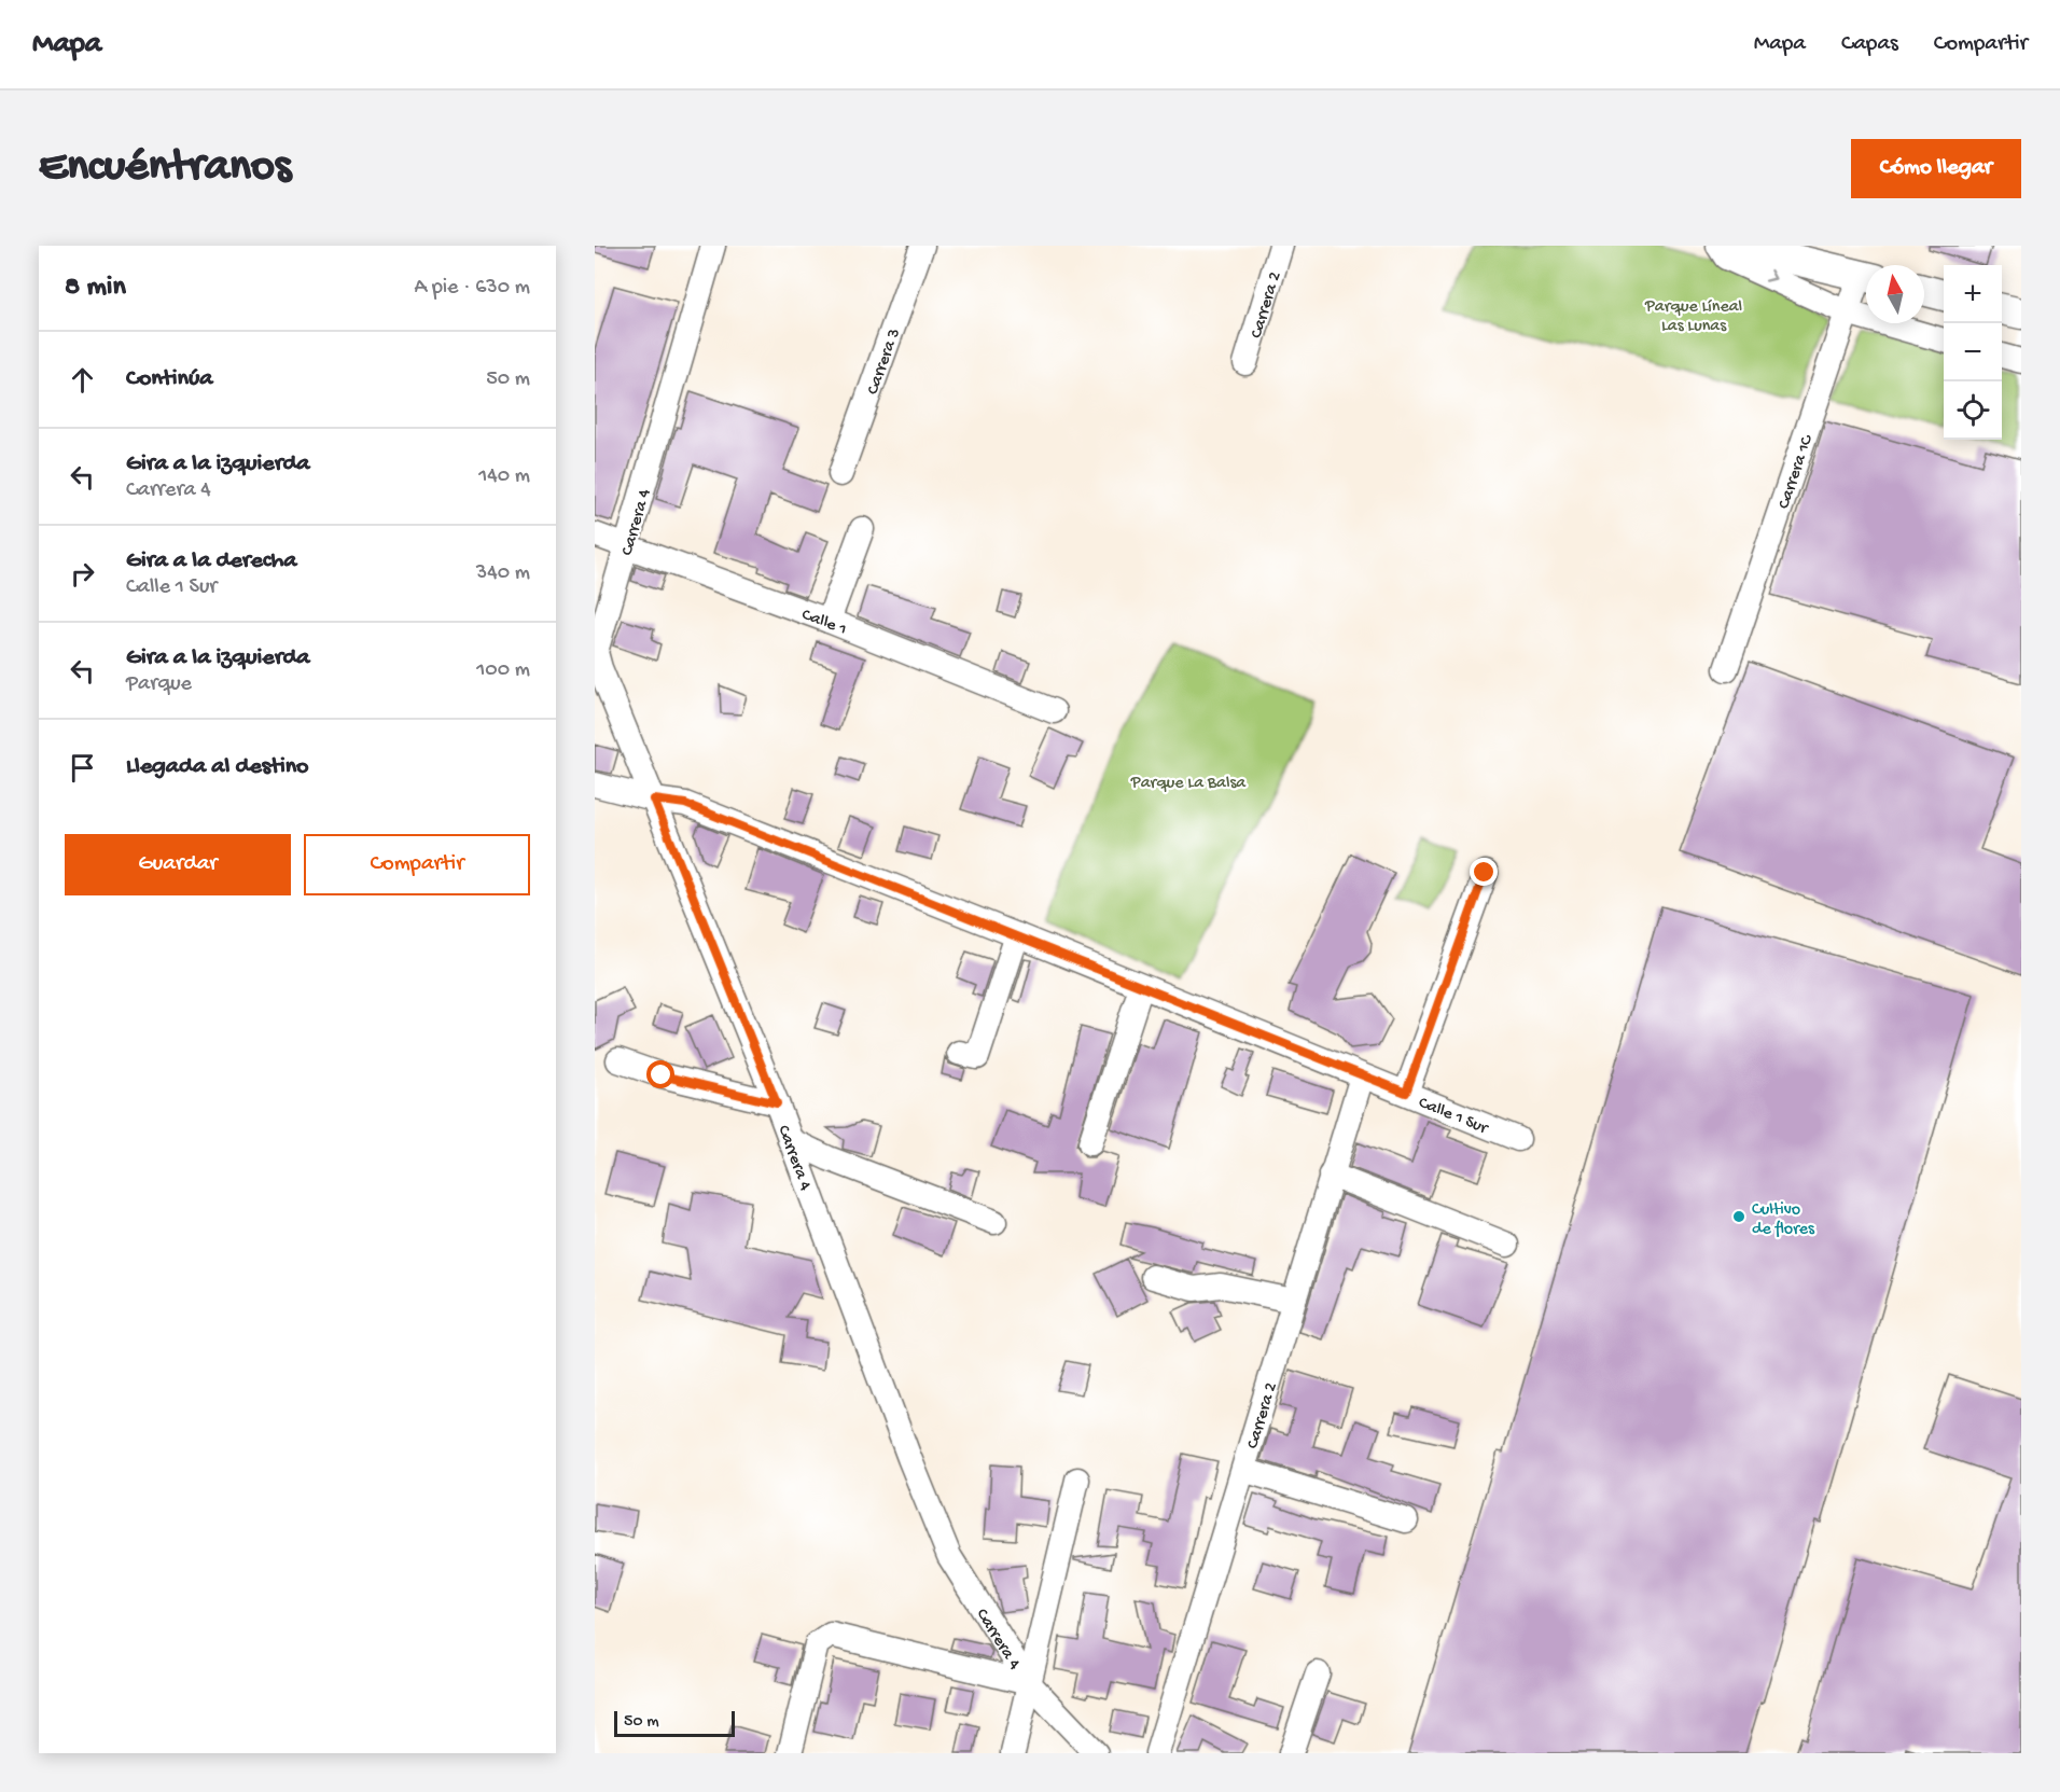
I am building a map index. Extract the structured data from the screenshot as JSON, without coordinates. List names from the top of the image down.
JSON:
{
  "streets": {
    "street": [
      "Carrera 2",
      "Carrera 3",
      "Carrera 1C",
      "Carrera 4",
      "Calle 1",
      "Calle 1 Sur"
    ]
  },
  "crossings": [
    ["Carrera 2", "Calle 1 Sur"],
    ["Carrera 4", "Calle 1"],
    ["Carrera 4", "Calle 1 Sur"]
  ],
  "parks": ["Parque Líneal Las Lunas", "Parque La Balsa"],
  "places": ["Cultivo de flores"],
  "scale_bar": "50 m",
  "north": "top",
  "page": {
    "header": "Mapa",
    "nav": ["Mapa", "Capas", "Compartir"],
    "buttons": [
      "Cómo llegar",
      ["Guardar", "Compartir"]
    ],
    "title": "Encuéntranos",
    "heading": ["8 min", "A pie · 630 m"],
    "map_buttons": ["+", "−"],
    "list": [
      ["Continúa", "50 m"],
      ["Gira a la izquierda", "Carrera 4", "140 m"],
      ["Gira a la derecha", "Calle 1 Sur", "340 m"],
      ["Gira a la izquierda", "Parque", "100 m"],
      "Llegada al destino"
    ],
    "scale": "50 m"
  }
}
